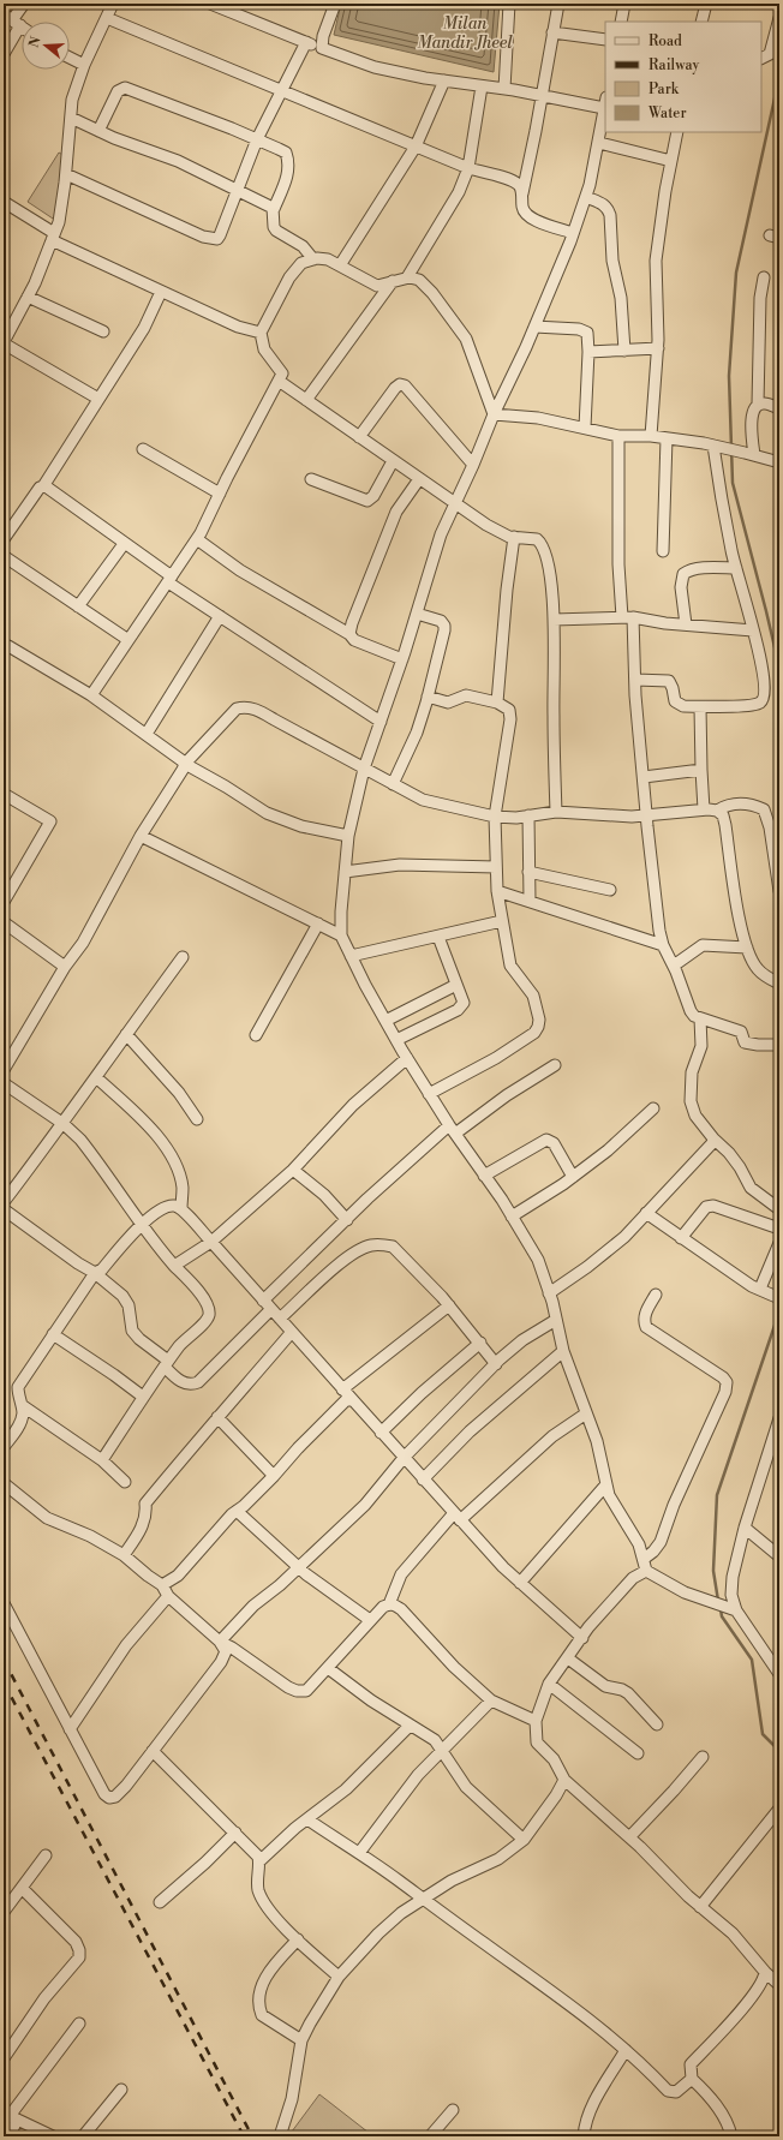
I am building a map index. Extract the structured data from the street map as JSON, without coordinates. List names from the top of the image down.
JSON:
{
  "water": ["Milan Mandir Jheel"],
  "legend": [
    "Road",
    "Railway",
    "Park",
    "Water"
  ],
  "north": "left"
}
